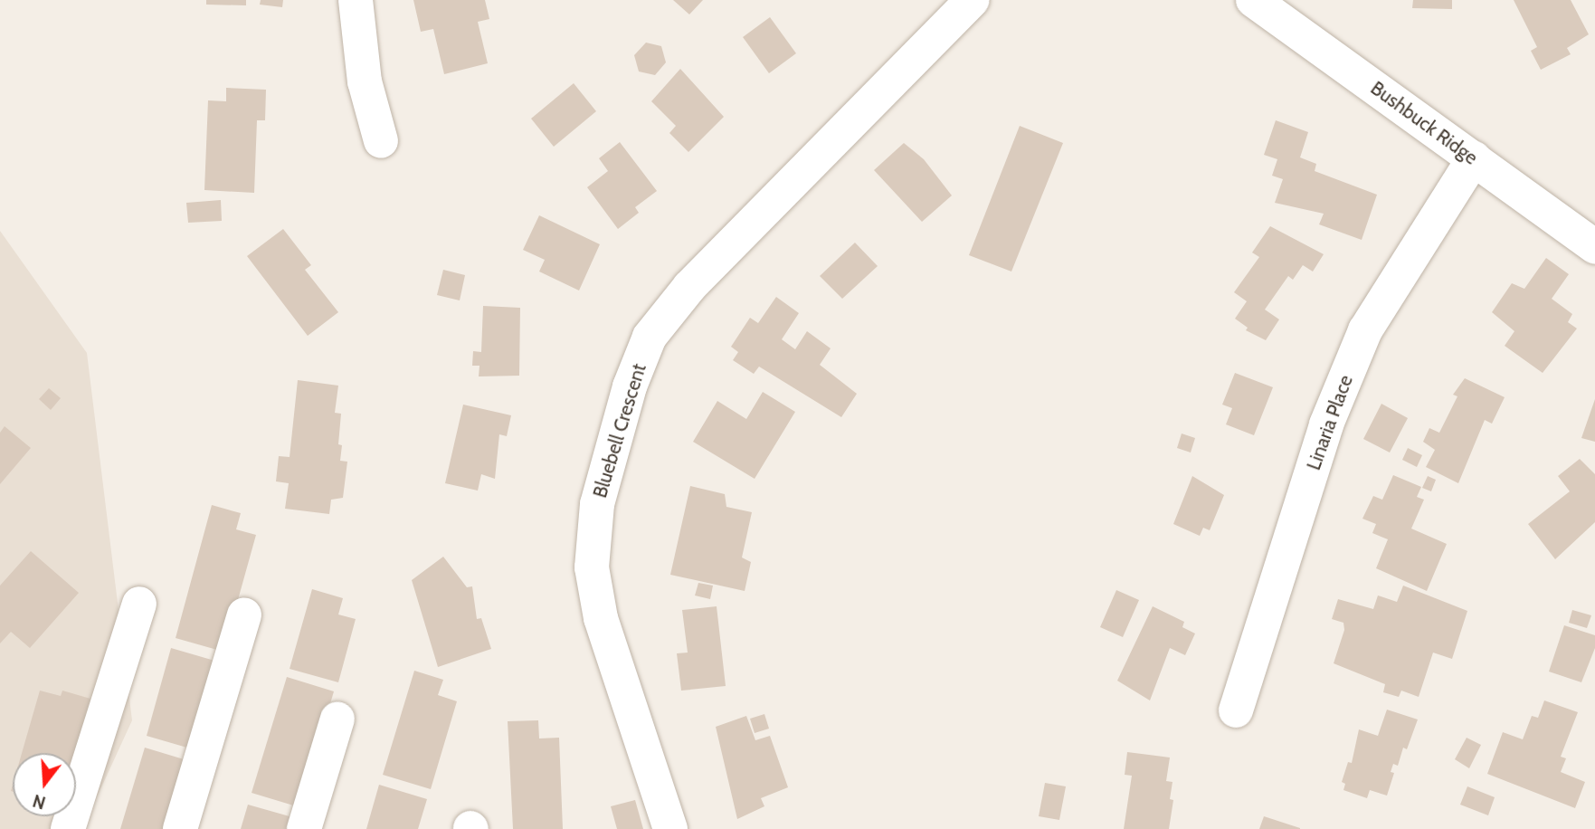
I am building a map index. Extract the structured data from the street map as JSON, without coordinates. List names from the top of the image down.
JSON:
{
  "streets": {
    "street": ["Bushbuck Ridge", "Linaria Place", "Bluebell Crescent"]
  },
  "crossings": [
    ["Bushbuck Ridge", "Linaria Place"]
  ],
  "north": "bottom"
}
